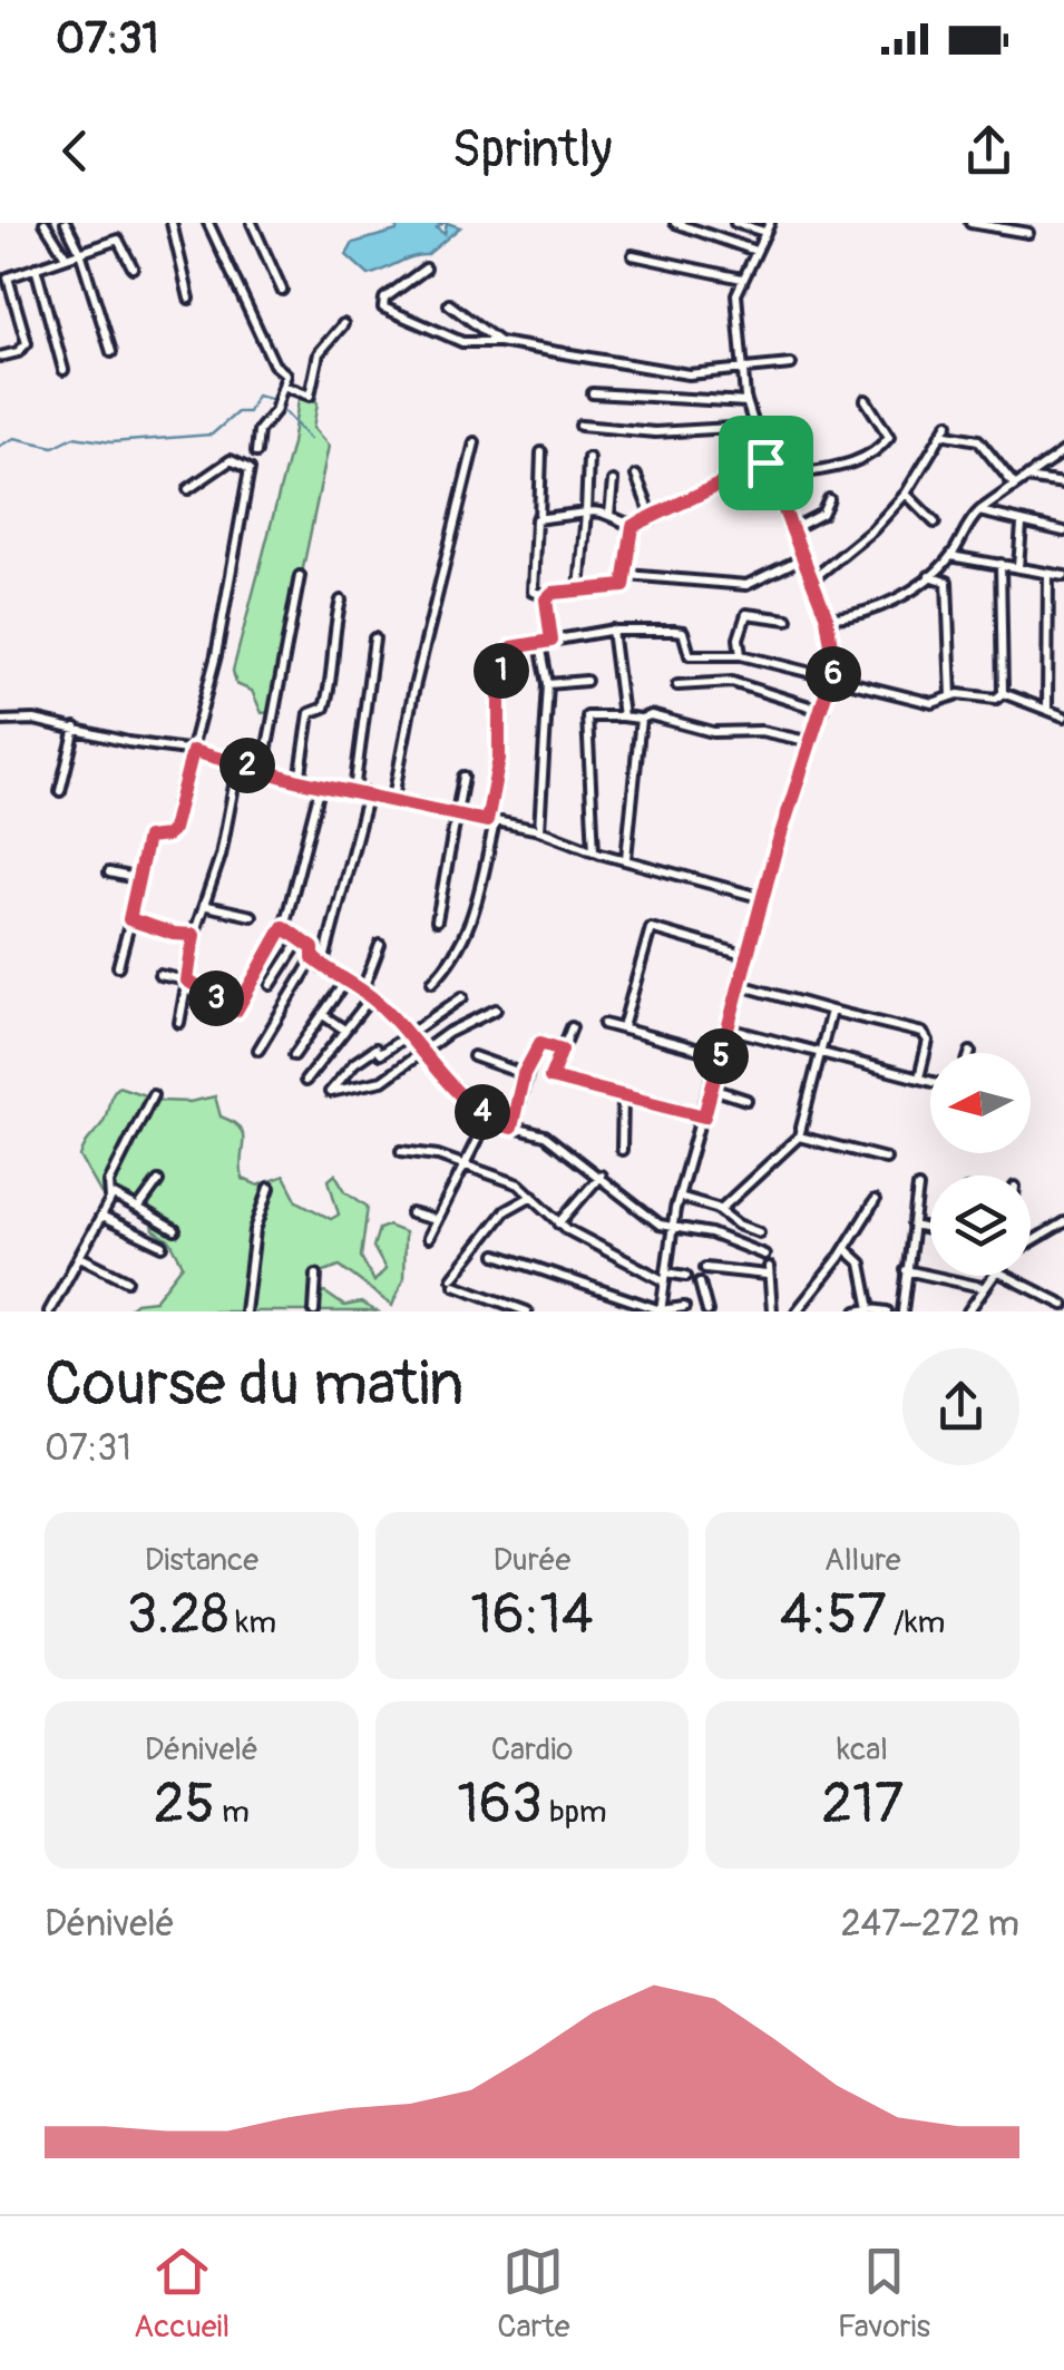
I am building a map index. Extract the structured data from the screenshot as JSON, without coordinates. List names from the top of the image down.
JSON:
{
  "north": "left",
  "page": {
    "status": "07:31",
    "header": "Sprintly",
    "pins": [
      "1",
      "6",
      "2",
      "3",
      "5",
      "4"
    ],
    "heading": ["Course du matin", "07:31"],
    "stats": [
      ["Distance", "3.28 km"],
      ["Durée", "16:14"],
      ["Allure", "4:57 /km"],
      ["Dénivelé", "25 m"],
      ["Cardio", "163 bpm"],
      ["kcal", "217"]
    ],
    "chart": ["Dénivelé", "247–272 m"],
    "tabs": ["Accueil", "Carte", "Favoris"]
  }
}
